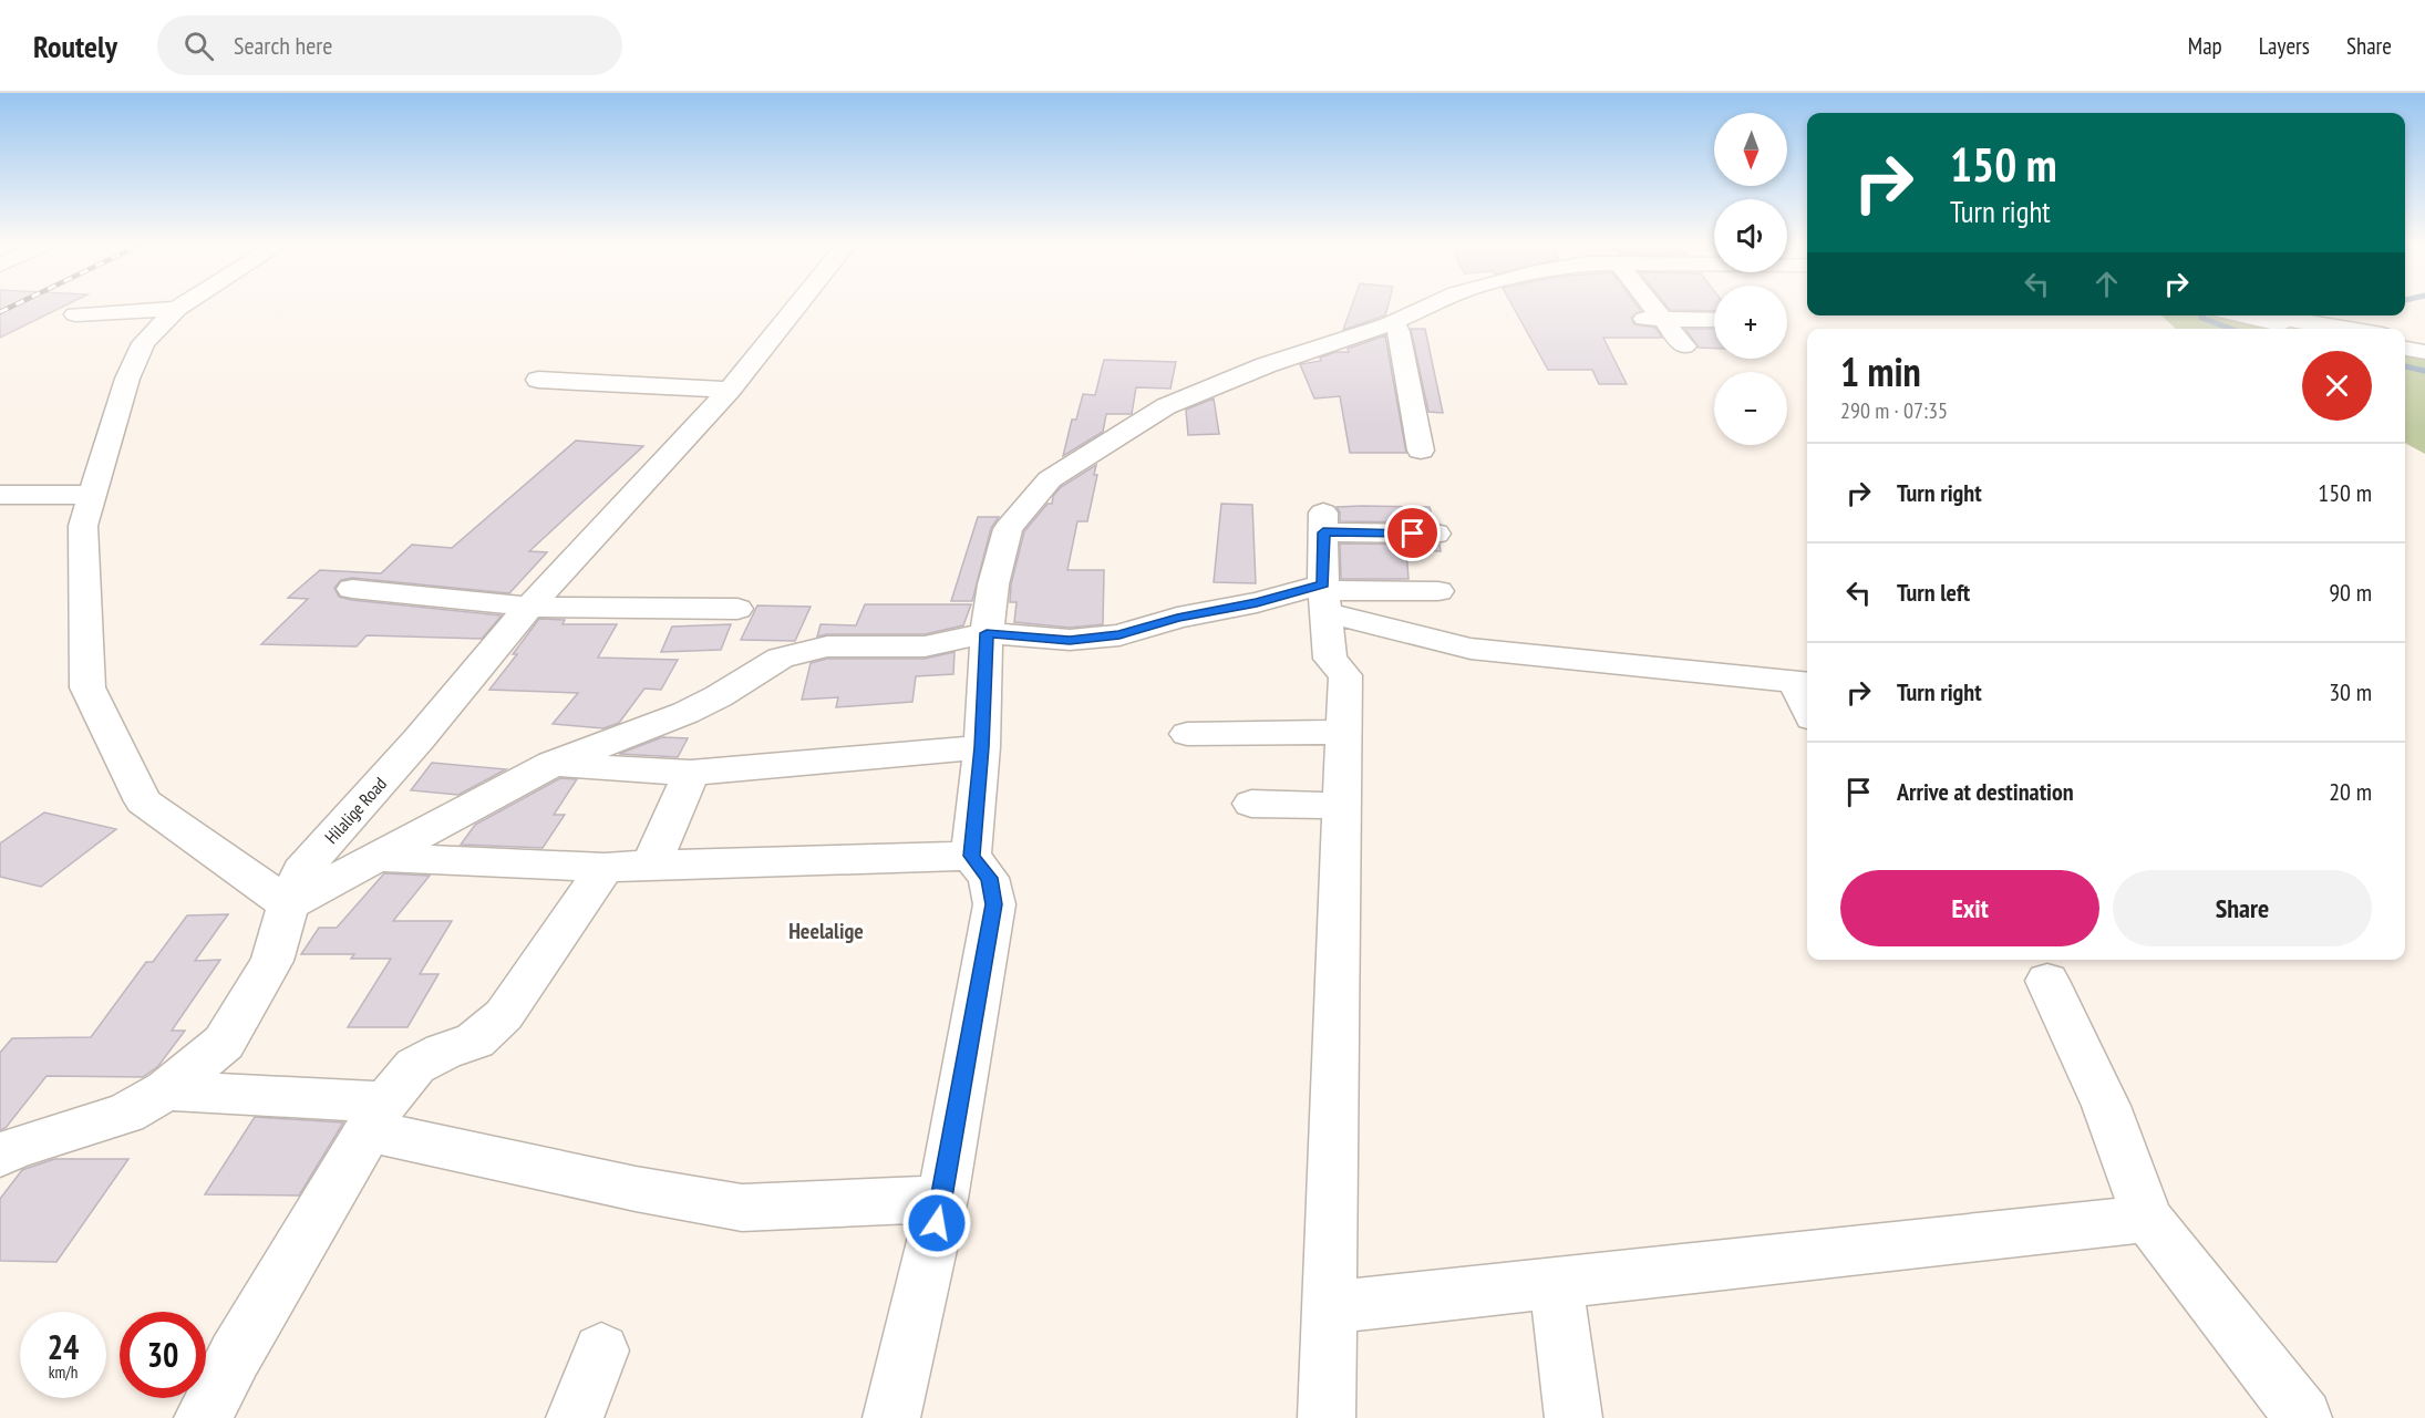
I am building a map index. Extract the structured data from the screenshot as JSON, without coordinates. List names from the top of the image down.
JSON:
{
  "streets": {
    "street": ["Hilalige Road"]
  },
  "districts": ["Heelalige"],
  "north": "bottom",
  "page": {
    "header": "Routely",
    "search": "Search here",
    "nav": ["Map", "Layers", "Share"],
    "map_buttons": ["+", "−"],
    "turn": ["150 m", "Turn right"],
    "heading": ["1 min", "290 m · 07:35"],
    "list": [
      {
        "name": "Turn right",
        "value": "150 m"
      },
      {
        "name": "Turn left",
        "value": "90 m"
      },
      {
        "name": "Turn right",
        "value": "30 m"
      },
      {
        "name": "Arrive at destination",
        "value": "20 m"
      }
    ],
    "buttons": ["Exit", "Share"],
    "speed": "24 km/h",
    "limit": "30"
  }
}
